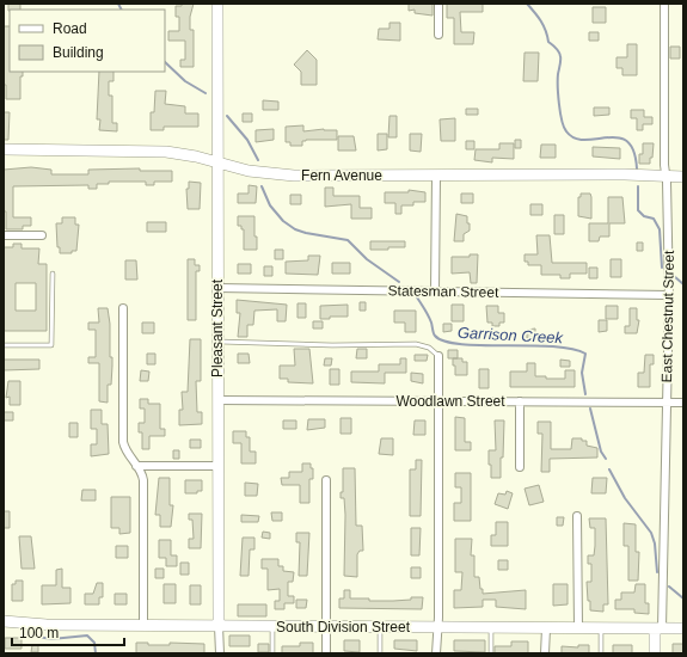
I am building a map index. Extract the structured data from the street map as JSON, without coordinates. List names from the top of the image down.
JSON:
{
  "streets": {
    "street": [
      "Fern Avenue",
      "Statesman Street",
      "East Chestnut Street",
      "Pleasant Street",
      "Woodlawn Street",
      "South Division Street"
    ]
  },
  "crossings": [
    ["Fern Avenue", "East Chestnut Street"],
    ["Fern Avenue", "Pleasant Street"],
    ["Statesman Street", "East Chestnut Street"],
    ["Statesman Street", "Pleasant Street"],
    ["East Chestnut Street", "Woodlawn Street"],
    ["East Chestnut Street", "South Division Street"],
    ["Pleasant Street", "Woodlawn Street"],
    ["Pleasant Street", "South Division Street"]
  ],
  "water": ["Garrison Creek"],
  "legend": ["Road", "Building"],
  "scale_bar": "100 m"
}
